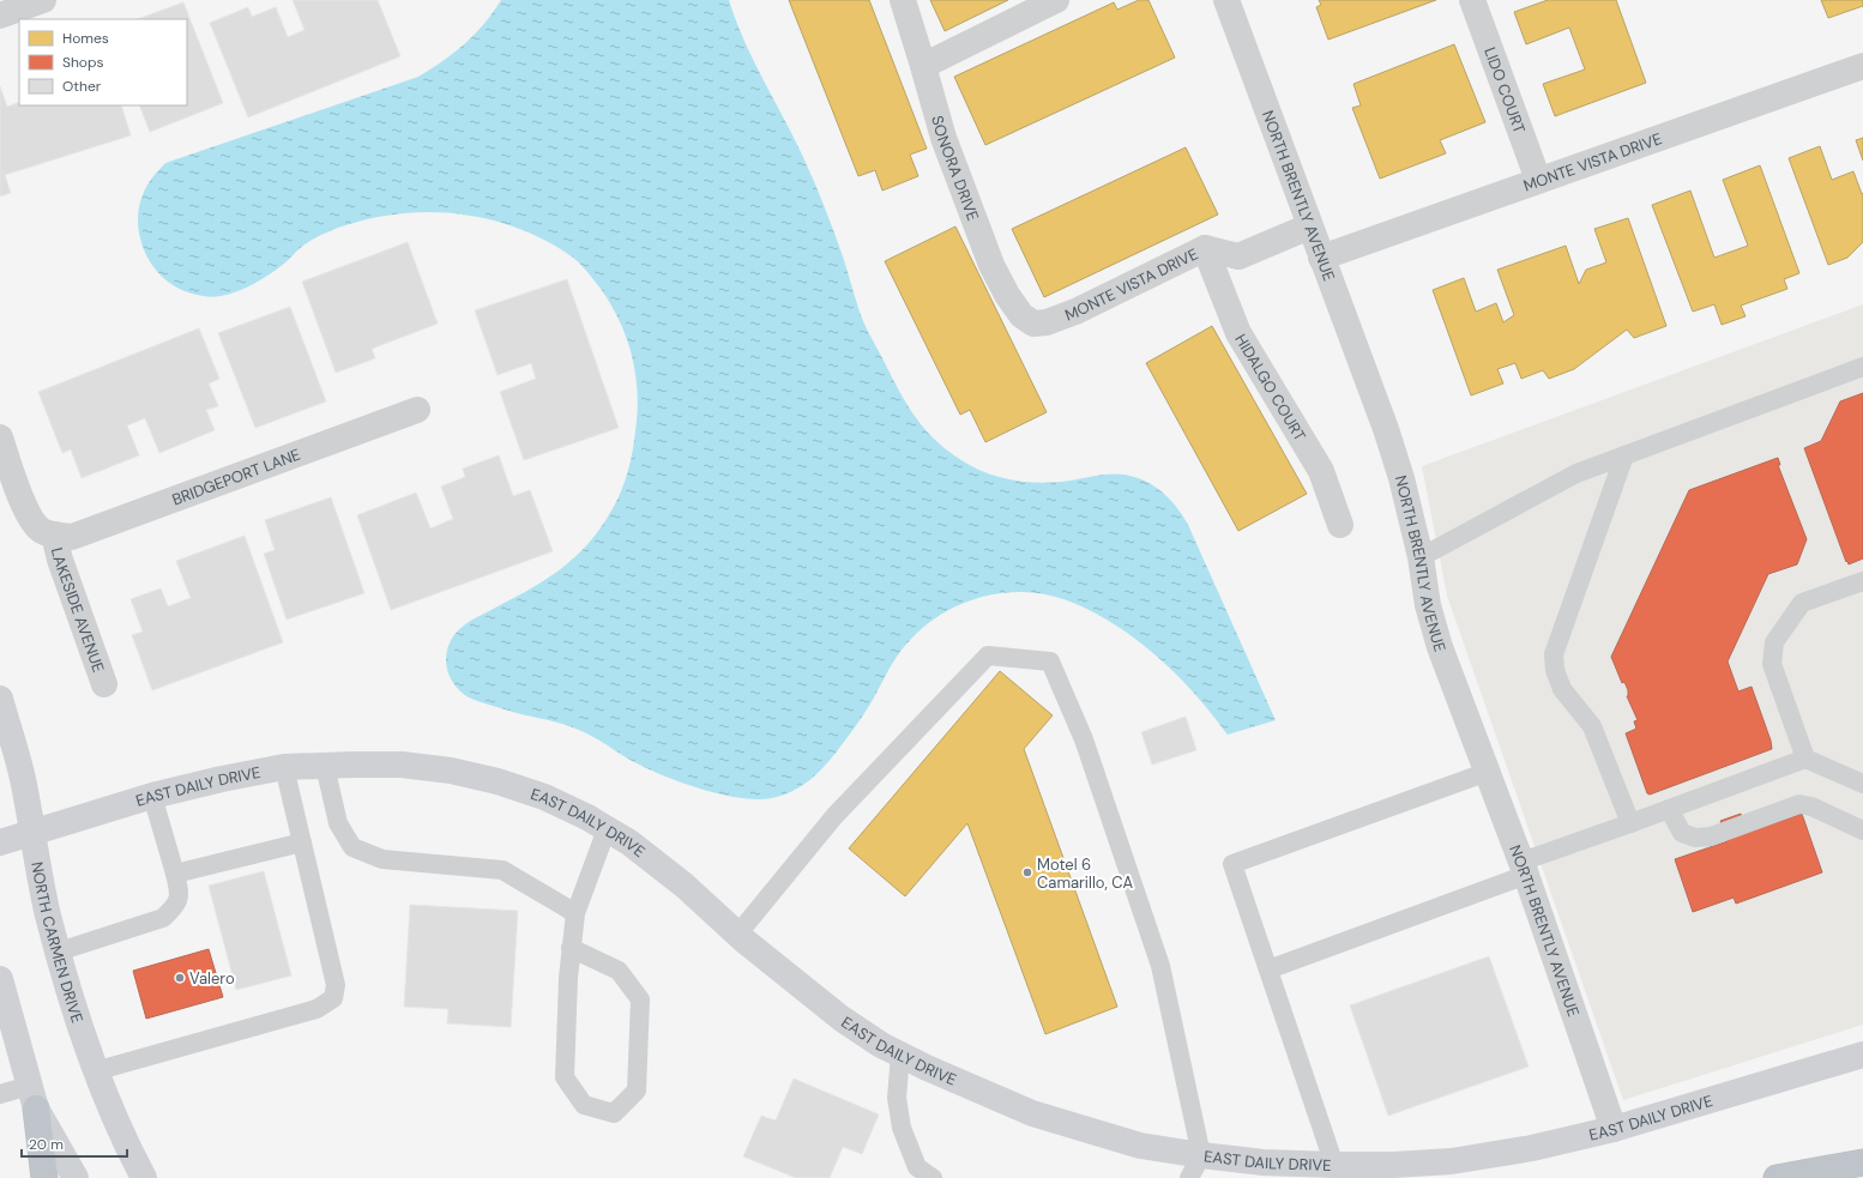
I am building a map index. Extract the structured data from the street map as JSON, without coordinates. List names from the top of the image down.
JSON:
{
  "streets": {
    "main road": ["EAST DAILY DRIVE", "NORTH CARMEN DRIVE"],
    "street": [
      "LIDO COURT",
      "MONTE VISTA DRIVE",
      "SONORA DRIVE",
      "NORTH BRENTLY AVENUE",
      "HIDALGO COURT",
      "BRIDGEPORT LANE",
      "LAKESIDE AVENUE"
    ]
  },
  "crossings": [
    ["LIDO COURT", "MONTE VISTA DRIVE"],
    ["MONTE VISTA DRIVE", "SONORA DRIVE"],
    ["MONTE VISTA DRIVE", "NORTH BRENTLY AVENUE"],
    ["MONTE VISTA DRIVE", "HIDALGO COURT"],
    ["NORTH BRENTLY AVENUE", "EAST DAILY DRIVE"],
    ["BRIDGEPORT LANE", "LAKESIDE AVENUE"],
    ["EAST DAILY DRIVE", "NORTH CARMEN DRIVE"]
  ],
  "places": ["Motel 6 Camarillo, CA", "Valero"],
  "legend": ["Homes", "Shops", "Other"],
  "scale_bar": "20 m"
}
